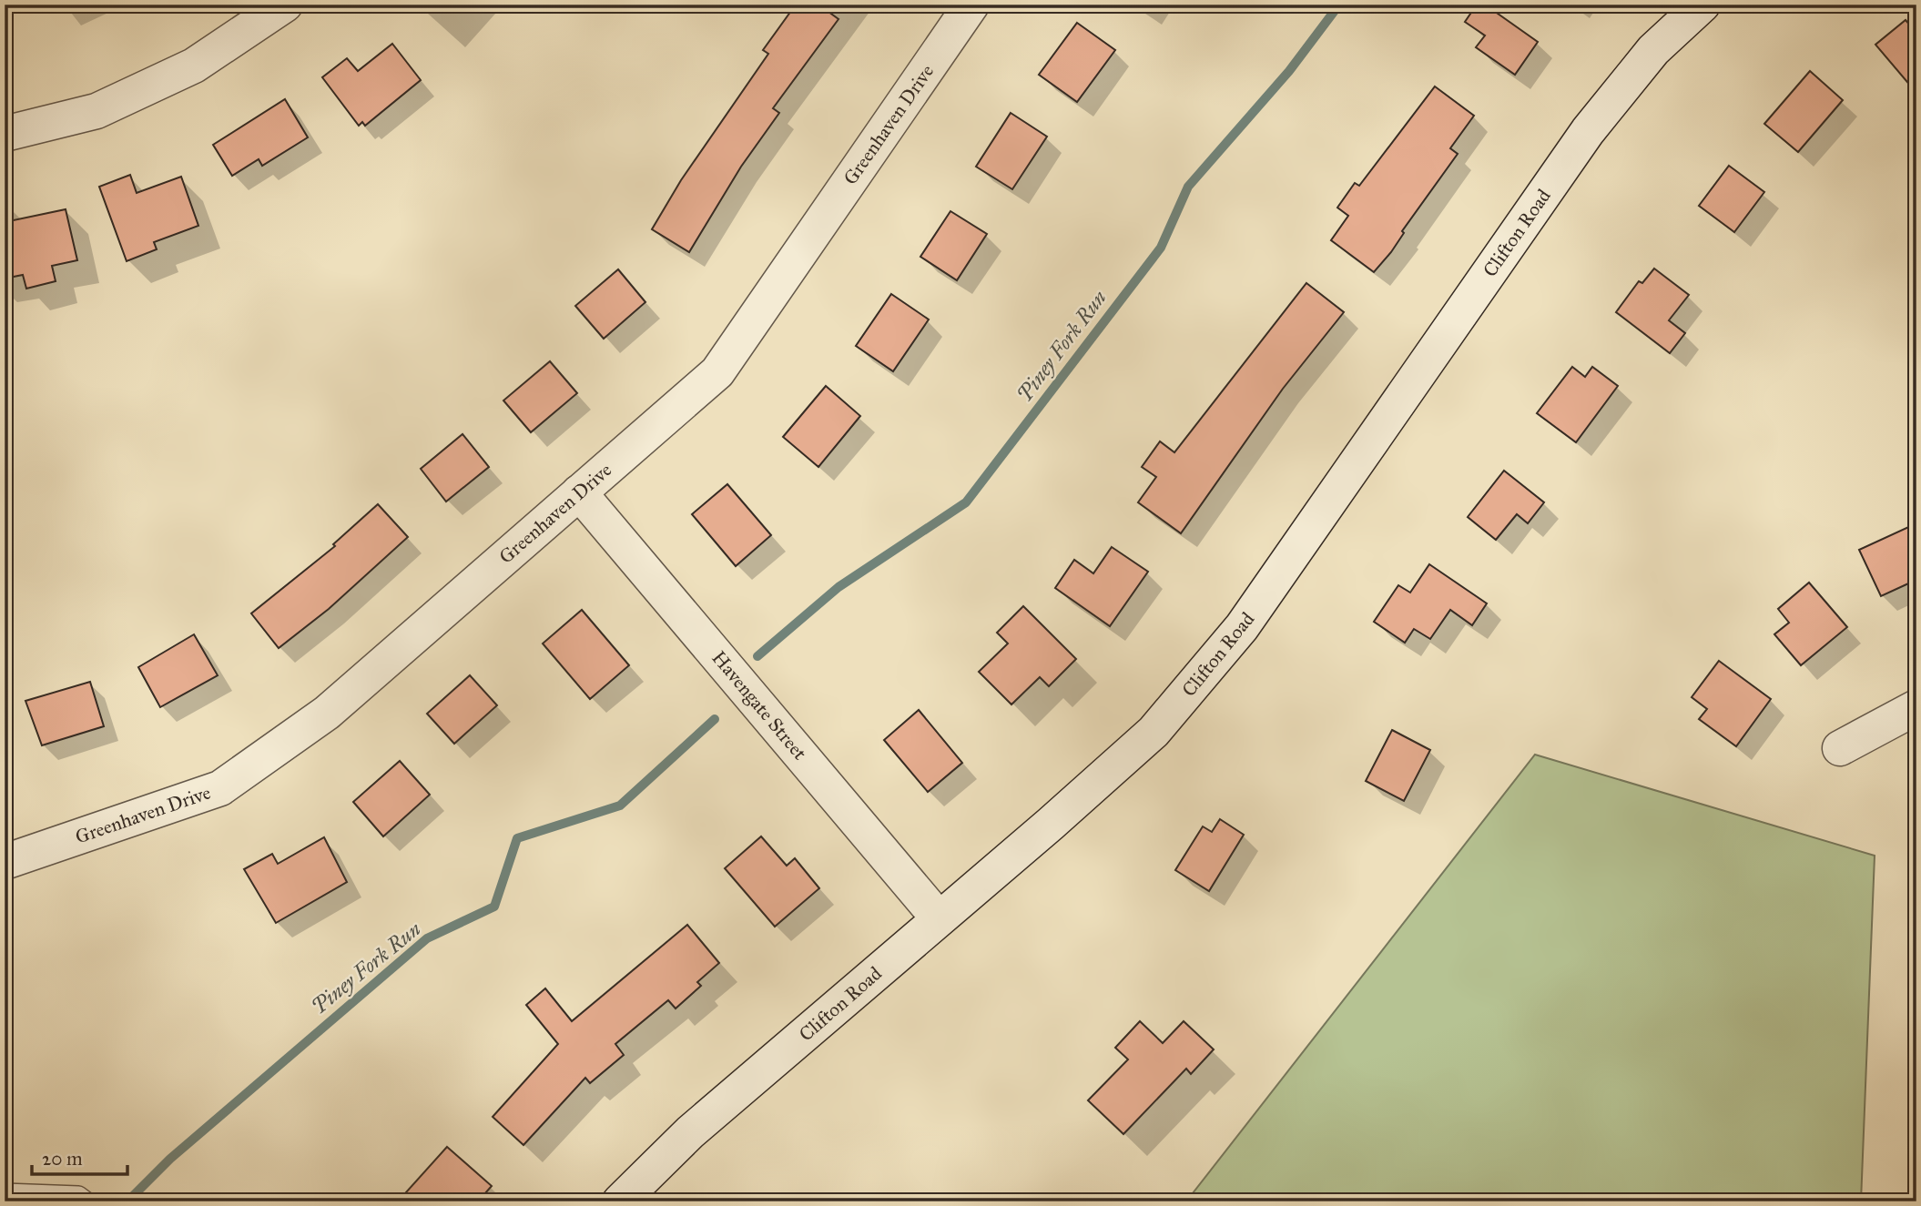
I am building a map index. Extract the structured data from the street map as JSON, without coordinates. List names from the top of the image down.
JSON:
{
  "streets": {
    "street": ["Greenhaven Drive", "Clifton Road", "Havengate Street"]
  },
  "crossings": [
    ["Greenhaven Drive", "Havengate Street"],
    ["Clifton Road", "Havengate Street"]
  ],
  "water": ["Piney Fork Run"],
  "scale_bar": "20 m"
}
